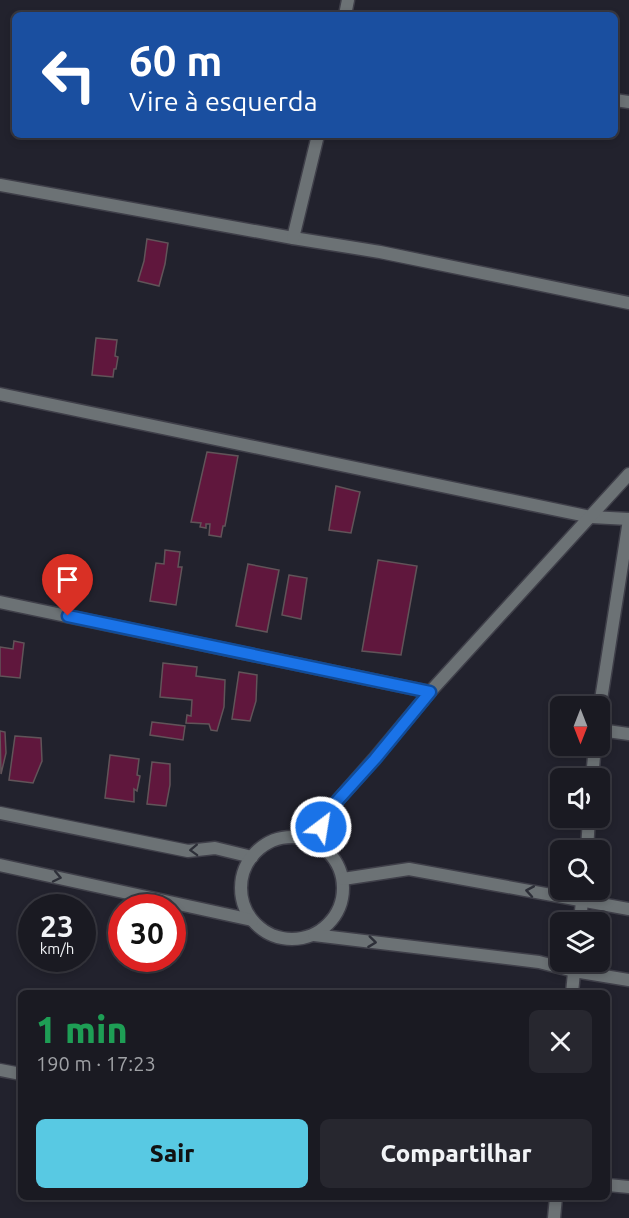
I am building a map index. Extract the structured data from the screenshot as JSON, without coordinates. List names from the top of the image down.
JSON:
{
  "north": "bottom",
  "page": {
    "turn": ["60 m", "Vire à esquerda"],
    "speed": "23 km/h",
    "limit": "30",
    "heading": ["1 min", "190 m · 17:23"],
    "buttons": ["Sair", "Compartilhar"]
  }
}
